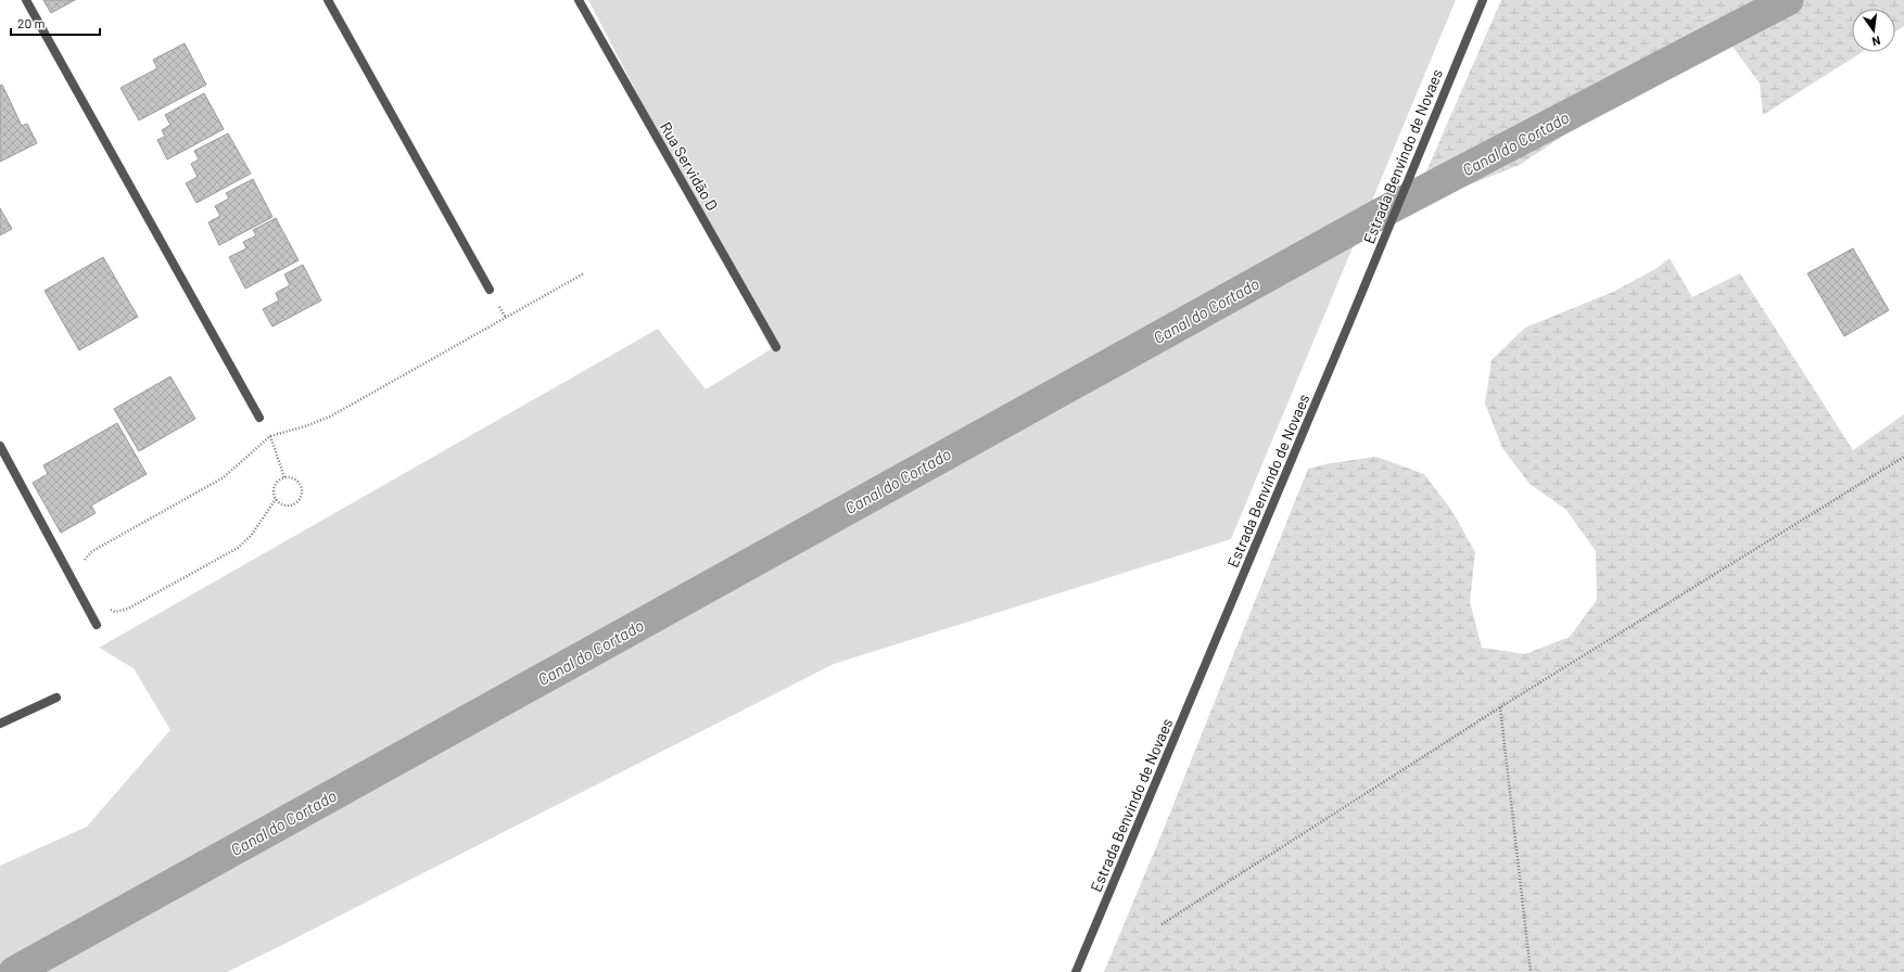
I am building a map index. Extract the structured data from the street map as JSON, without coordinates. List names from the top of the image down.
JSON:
{
  "streets": {
    "street": ["Estrada Benvindo de Novaes", "Rua Servidão D"]
  },
  "water": ["Canal do Cortado"],
  "scale_bar": "20 m",
  "north": "bottom"
}
